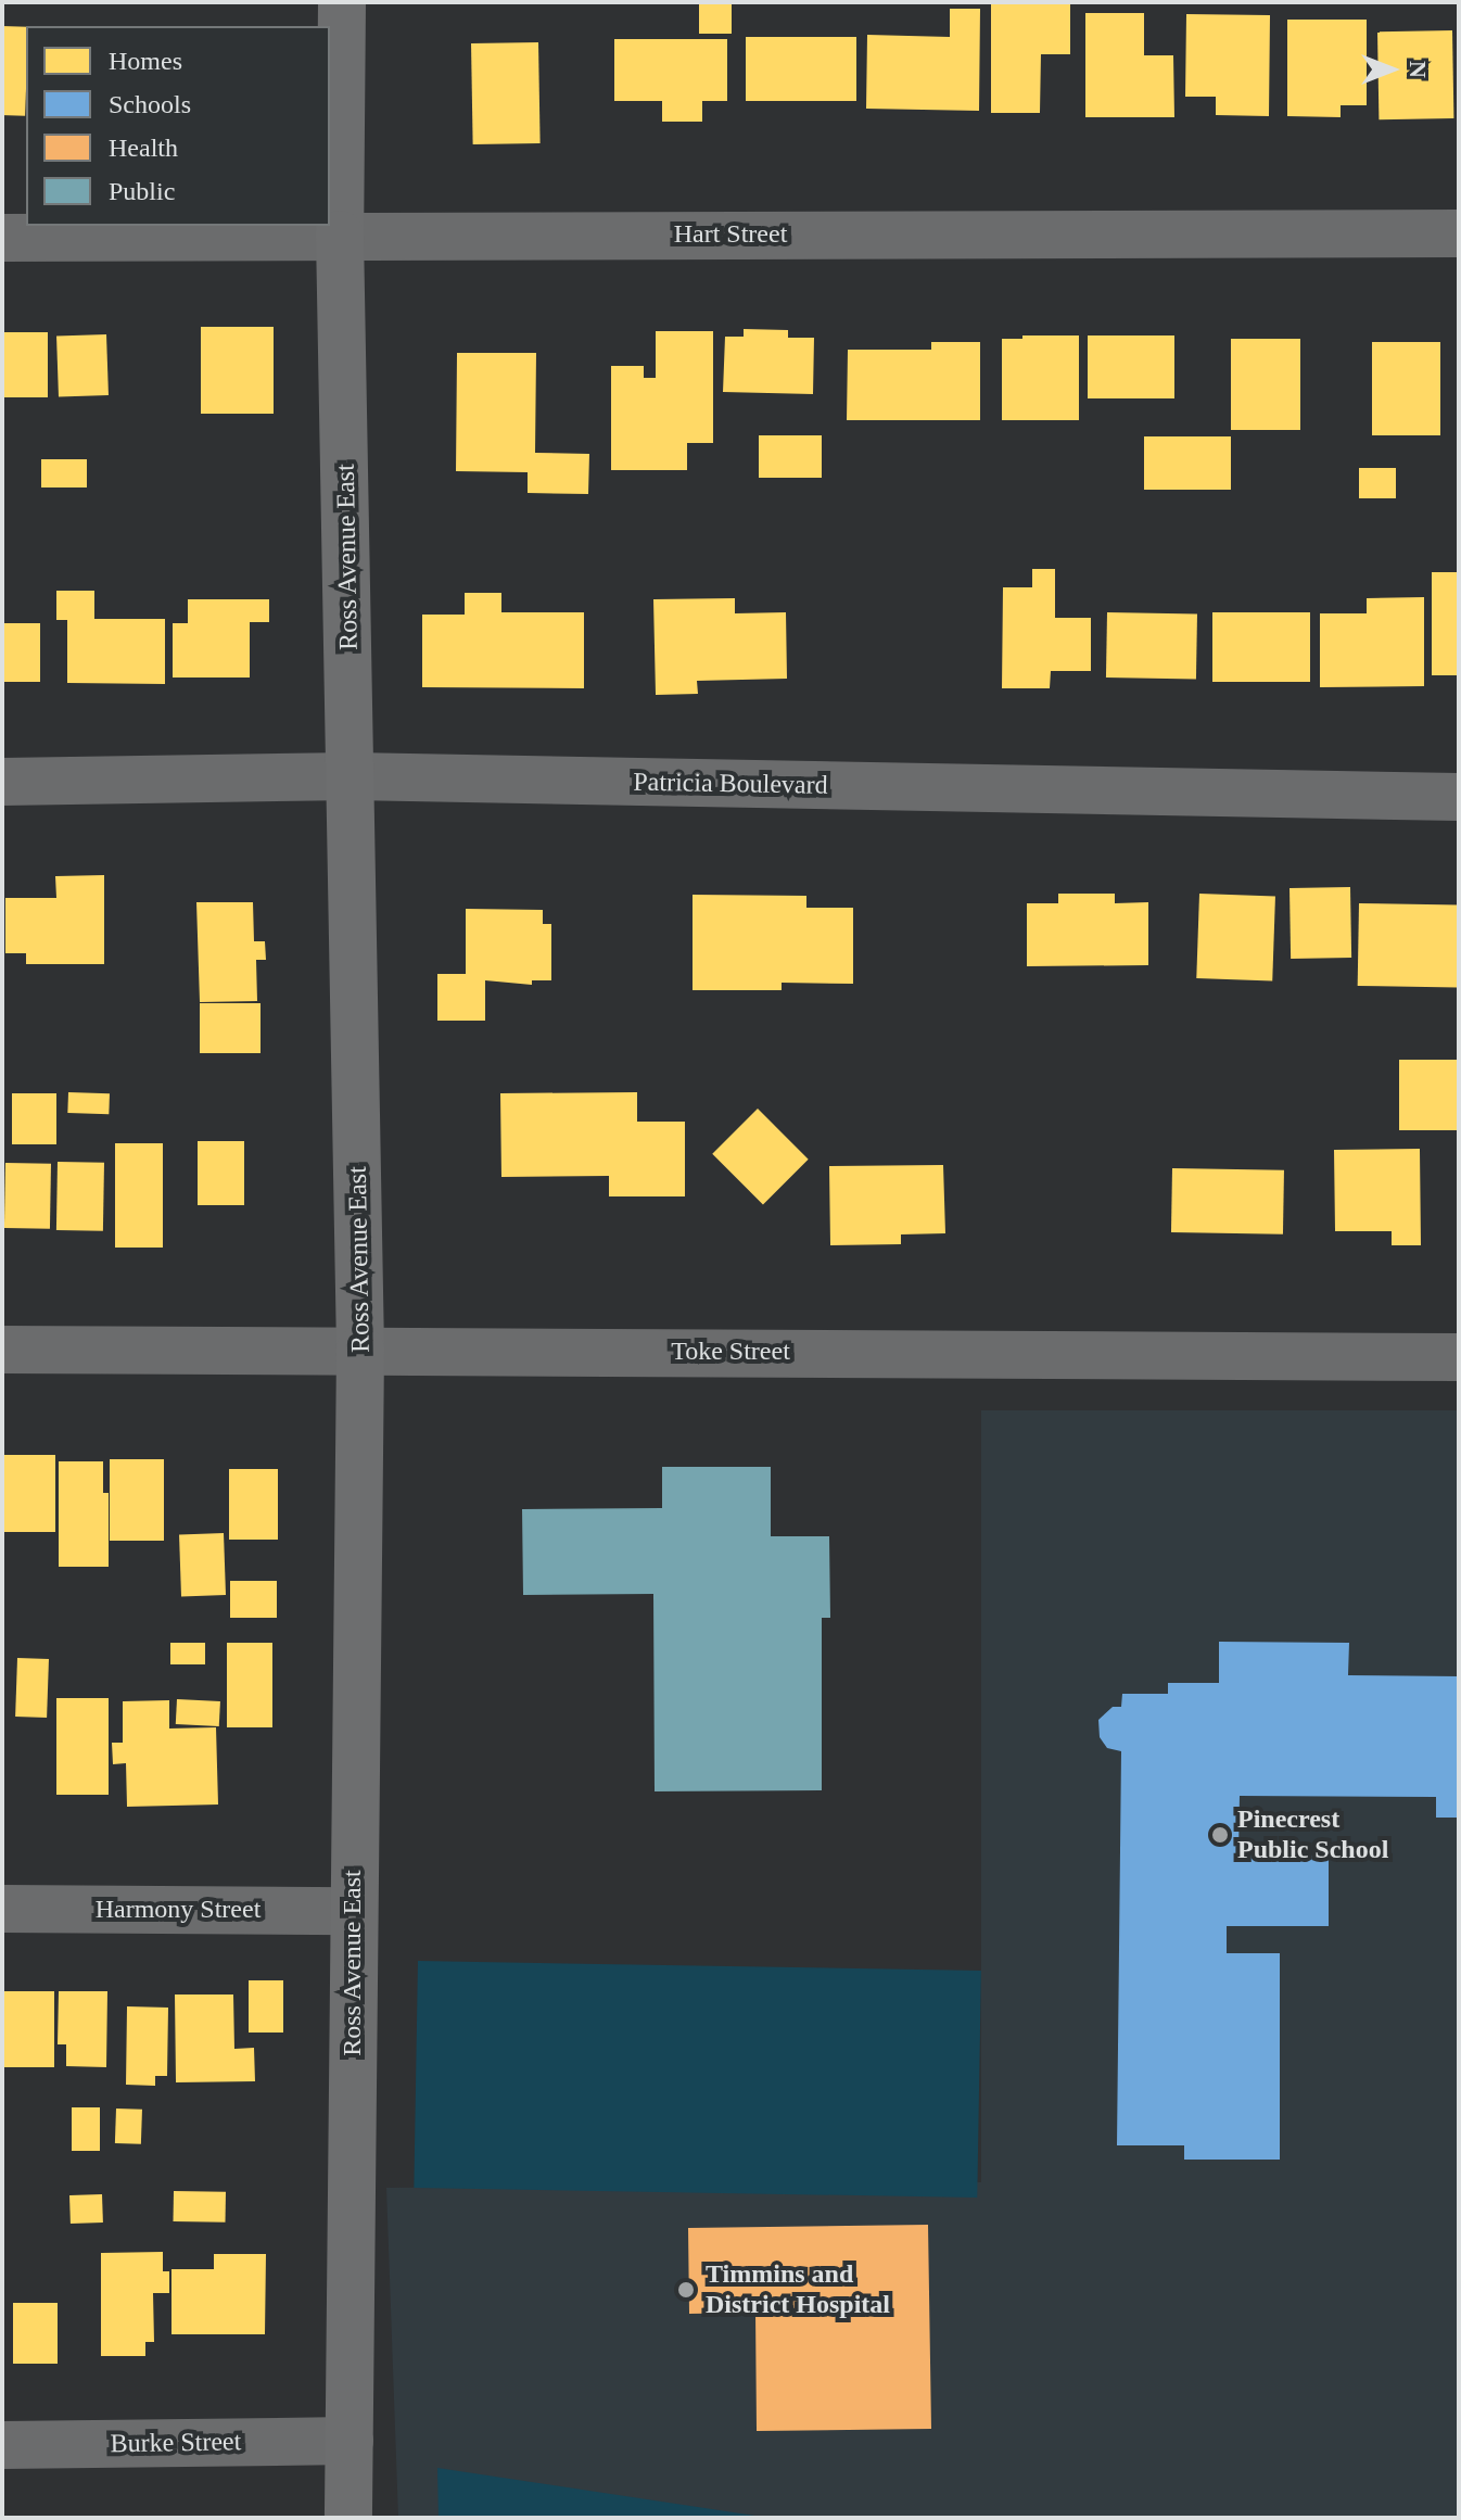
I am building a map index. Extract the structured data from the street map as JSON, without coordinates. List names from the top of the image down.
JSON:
{
  "streets": {
    "main road": ["Ross Avenue East"],
    "street": [
      "Hart Street",
      "Patricia Boulevard",
      "Toke Street",
      "Harmony Street",
      "Burke Street"
    ]
  },
  "crossings": [
    ["Hart Street", "Ross Avenue East"],
    ["Ross Avenue East", "Patricia Boulevard"],
    ["Ross Avenue East", "Toke Street"],
    ["Ross Avenue East", "Harmony Street"],
    ["Ross Avenue East", "Burke Street"]
  ],
  "places": ["Pinecrest Public School", "Timmins and District Hospital"],
  "legend": [
    "Homes",
    "Schools",
    "Health",
    "Public"
  ],
  "north": "right"
}
